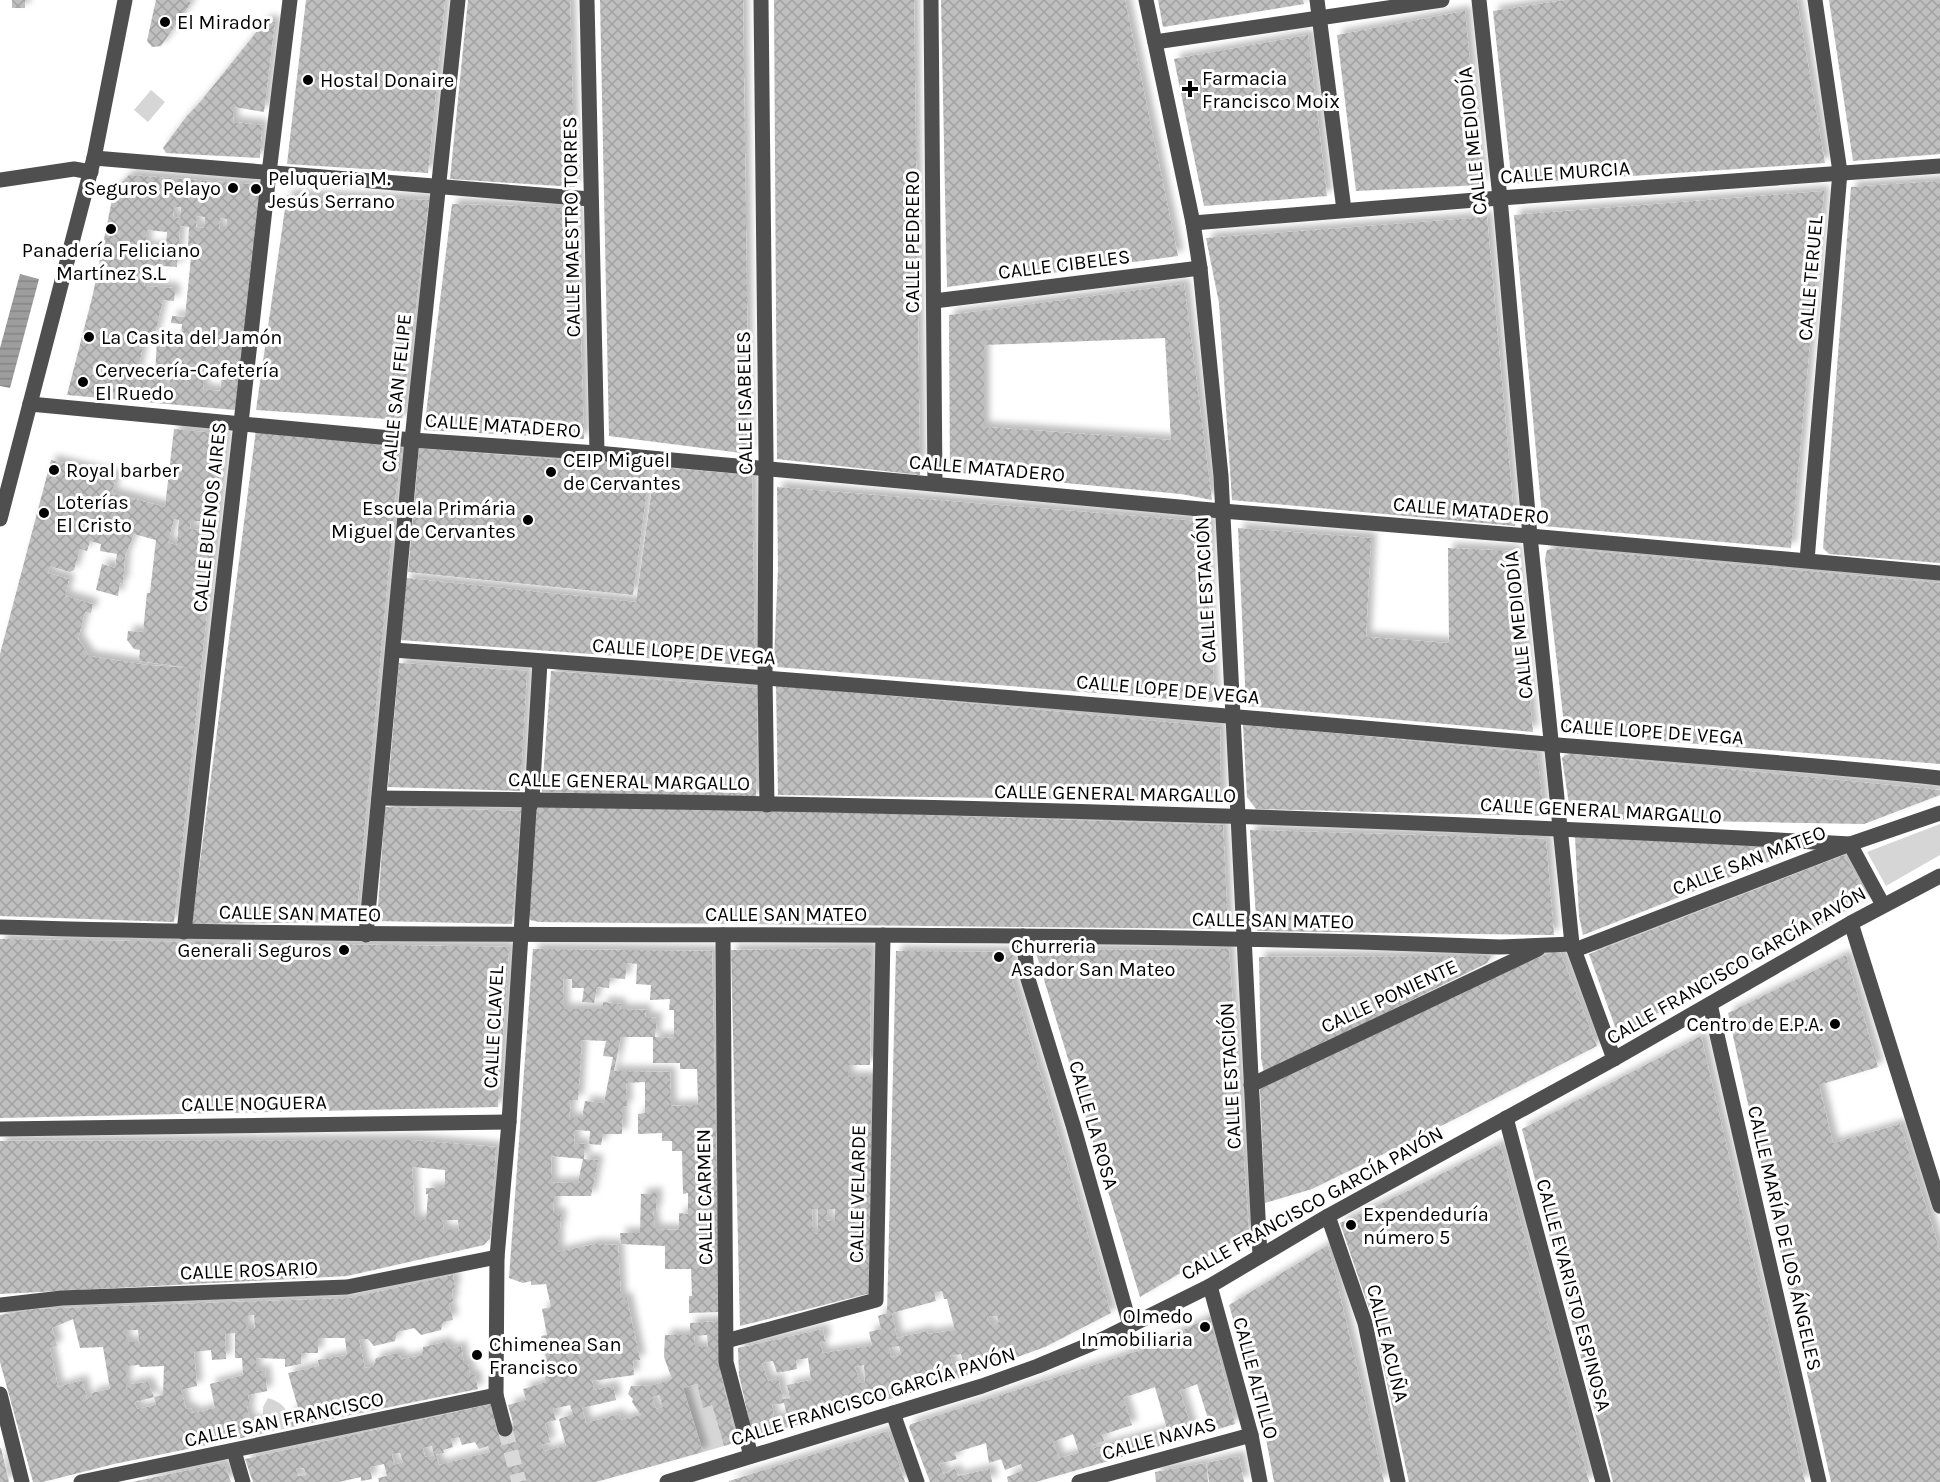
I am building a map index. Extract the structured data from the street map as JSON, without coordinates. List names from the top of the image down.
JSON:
{
  "streets": {
    "street": [
      "CALLE MEDIODÍA",
      "CALLE MURCIA",
      "CALLE MAESTRO TORRES",
      "CALLE PEDRERO",
      "CALLE CIBELES",
      "CALLE TERUEL",
      "CALLE SAN FELIPE",
      "CALLE ISABELES",
      "CALLE MATADERO",
      "CALLE BUENOS AIRES",
      "CALLE ESTACIÓN",
      "CALLE LOPE DE VEGA",
      "CALLE GENERAL MARGALLO",
      "CALLE SAN MATEO",
      "CALLE FRANCISCO GARCÍA PAVÓN",
      "CALLE PONIENTE",
      "CALLE CLAVEL",
      "CALLE NOGUERA",
      "CALLE LA ROSA",
      "CALLE VELARDE",
      "CALLE CARMEN",
      "CALLE MARÍA DE LOS ÁNGELES",
      "CALLE ROSARIO",
      "CALLE EVARISTO ESPINOSA",
      "CALLE ACUÑA",
      "CALLE ALTILLO",
      "CALLE SAN FRANCISCO",
      "CALLE NAVAS"
    ]
  },
  "crossings": [
    ["CALLE MEDIODÍA", "CALLE MURCIA"],
    ["CALLE MEDIODÍA", "CALLE MATADERO"],
    ["CALLE MEDIODÍA", "CALLE LOPE DE VEGA"],
    ["CALLE MEDIODÍA", "CALLE GENERAL MARGALLO"],
    ["CALLE MEDIODÍA", "CALLE SAN MATEO"],
    ["CALLE MEDIODÍA", "CALLE FRANCISCO GARCÍA PAVÓN"],
    ["CALLE MURCIA", "CALLE TERUEL"],
    ["CALLE MURCIA", "CALLE ESTACIÓN"],
    ["CALLE MAESTRO TORRES", "CALLE MATADERO"],
    ["CALLE PEDRERO", "CALLE CIBELES"],
    ["CALLE PEDRERO", "CALLE MATADERO"],
    ["CALLE CIBELES", "CALLE ESTACIÓN"],
    ["CALLE TERUEL", "CALLE MATADERO"],
    ["CALLE SAN FELIPE", "CALLE MATADERO"],
    ["CALLE SAN FELIPE", "CALLE LOPE DE VEGA"],
    ["CALLE SAN FELIPE", "CALLE GENERAL MARGALLO"],
    ["CALLE SAN FELIPE", "CALLE SAN MATEO"],
    ["CALLE ISABELES", "CALLE MATADERO"],
    ["CALLE ISABELES", "CALLE LOPE DE VEGA"],
    ["CALLE ISABELES", "CALLE GENERAL MARGALLO"],
    ["CALLE MATADERO", "CALLE BUENOS AIRES"],
    ["CALLE MATADERO", "CALLE ESTACIÓN"],
    ["CALLE BUENOS AIRES", "CALLE SAN MATEO"],
    ["CALLE ESTACIÓN", "CALLE LOPE DE VEGA"],
    ["CALLE ESTACIÓN", "CALLE GENERAL MARGALLO"],
    ["CALLE ESTACIÓN", "CALLE SAN MATEO"],
    ["CALLE ESTACIÓN", "CALLE FRANCISCO GARCÍA PAVÓN"],
    ["CALLE ESTACIÓN", "CALLE PONIENTE"],
    ["CALLE LOPE DE VEGA", "CALLE CLAVEL"],
    ["CALLE GENERAL MARGALLO", "CALLE SAN MATEO"],
    ["CALLE GENERAL MARGALLO", "CALLE CLAVEL"],
    ["CALLE SAN MATEO", "CALLE PONIENTE"],
    ["CALLE SAN MATEO", "CALLE CLAVEL"],
    ["CALLE SAN MATEO", "CALLE LA ROSA"],
    ["CALLE SAN MATEO", "CALLE VELARDE"],
    ["CALLE SAN MATEO", "CALLE CARMEN"],
    ["CALLE FRANCISCO GARCÍA PAVÓN", "CALLE LA ROSA"],
    ["CALLE FRANCISCO GARCÍA PAVÓN", "CALLE CARMEN"],
    ["CALLE FRANCISCO GARCÍA PAVÓN", "CALLE MARÍA DE LOS ÁNGELES"],
    ["CALLE FRANCISCO GARCÍA PAVÓN", "CALLE EVARISTO ESPINOSA"],
    ["CALLE FRANCISCO GARCÍA PAVÓN", "CALLE ACUÑA"],
    ["CALLE FRANCISCO GARCÍA PAVÓN", "CALLE ALTILLO"],
    ["CALLE CLAVEL", "CALLE NOGUERA"],
    ["CALLE CLAVEL", "CALLE ROSARIO"],
    ["CALLE CLAVEL", "CALLE SAN FRANCISCO"],
    ["CALLE VELARDE", "CALLE CARMEN"],
    ["CALLE ALTILLO", "CALLE NAVAS"]
  ],
  "places": {
    "other": [
      "El Mirador",
      "Hostal Donaire",
      "Seguros Pelayo",
      "Peluqueria M. Jesús Serrano",
      "Panadería Feliciano Martínez S.L",
      "La Casita del Jamón",
      "Cervecería-Cafetería El Ruedo",
      "Royal barber",
      "CEIP Miguel de Cervantes",
      "Loterías El Cristo",
      "Escuela Primária Miguel de Cervantes",
      "Generali Seguros",
      "Churreria Asador San Mateo",
      "Centro de E.P.A.",
      "Expendeduría número 5",
      "Olmedo Inmobiliaria",
      "Chimenea San Francisco"
    ],
    "health": ["Farmacia Francisco Moix"]
  }
}
